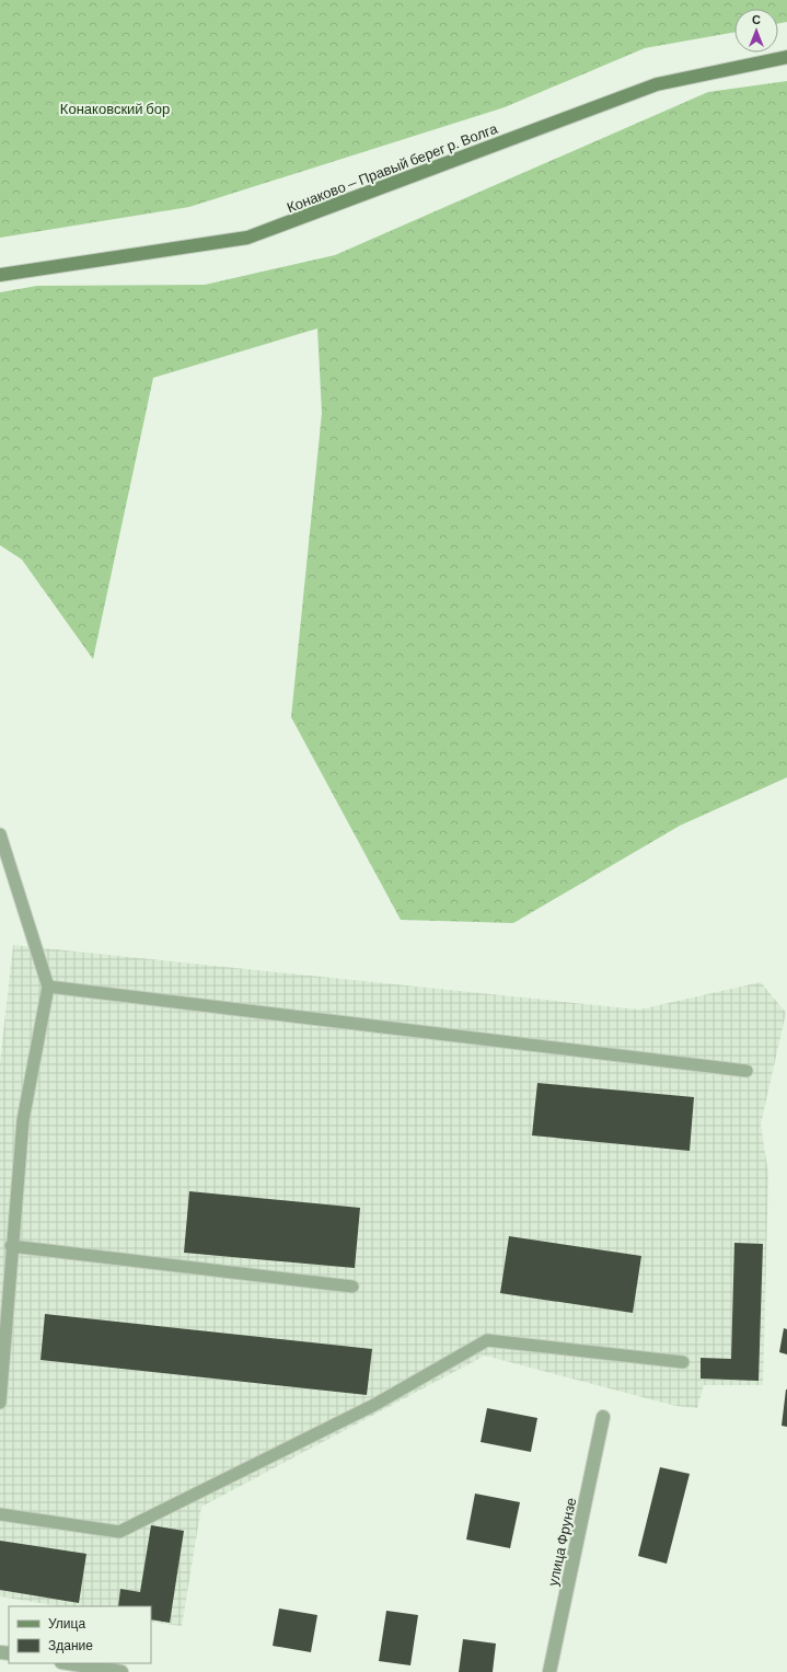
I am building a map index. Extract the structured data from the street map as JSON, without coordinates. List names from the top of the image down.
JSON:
{
  "streets": {
    "street": ["Конаково — Правый берег р. Волга", "улица Фрунзе"]
  },
  "parks": ["Конаковский бор"],
  "legend": ["Улица", "Здание"],
  "north": "top"
}
